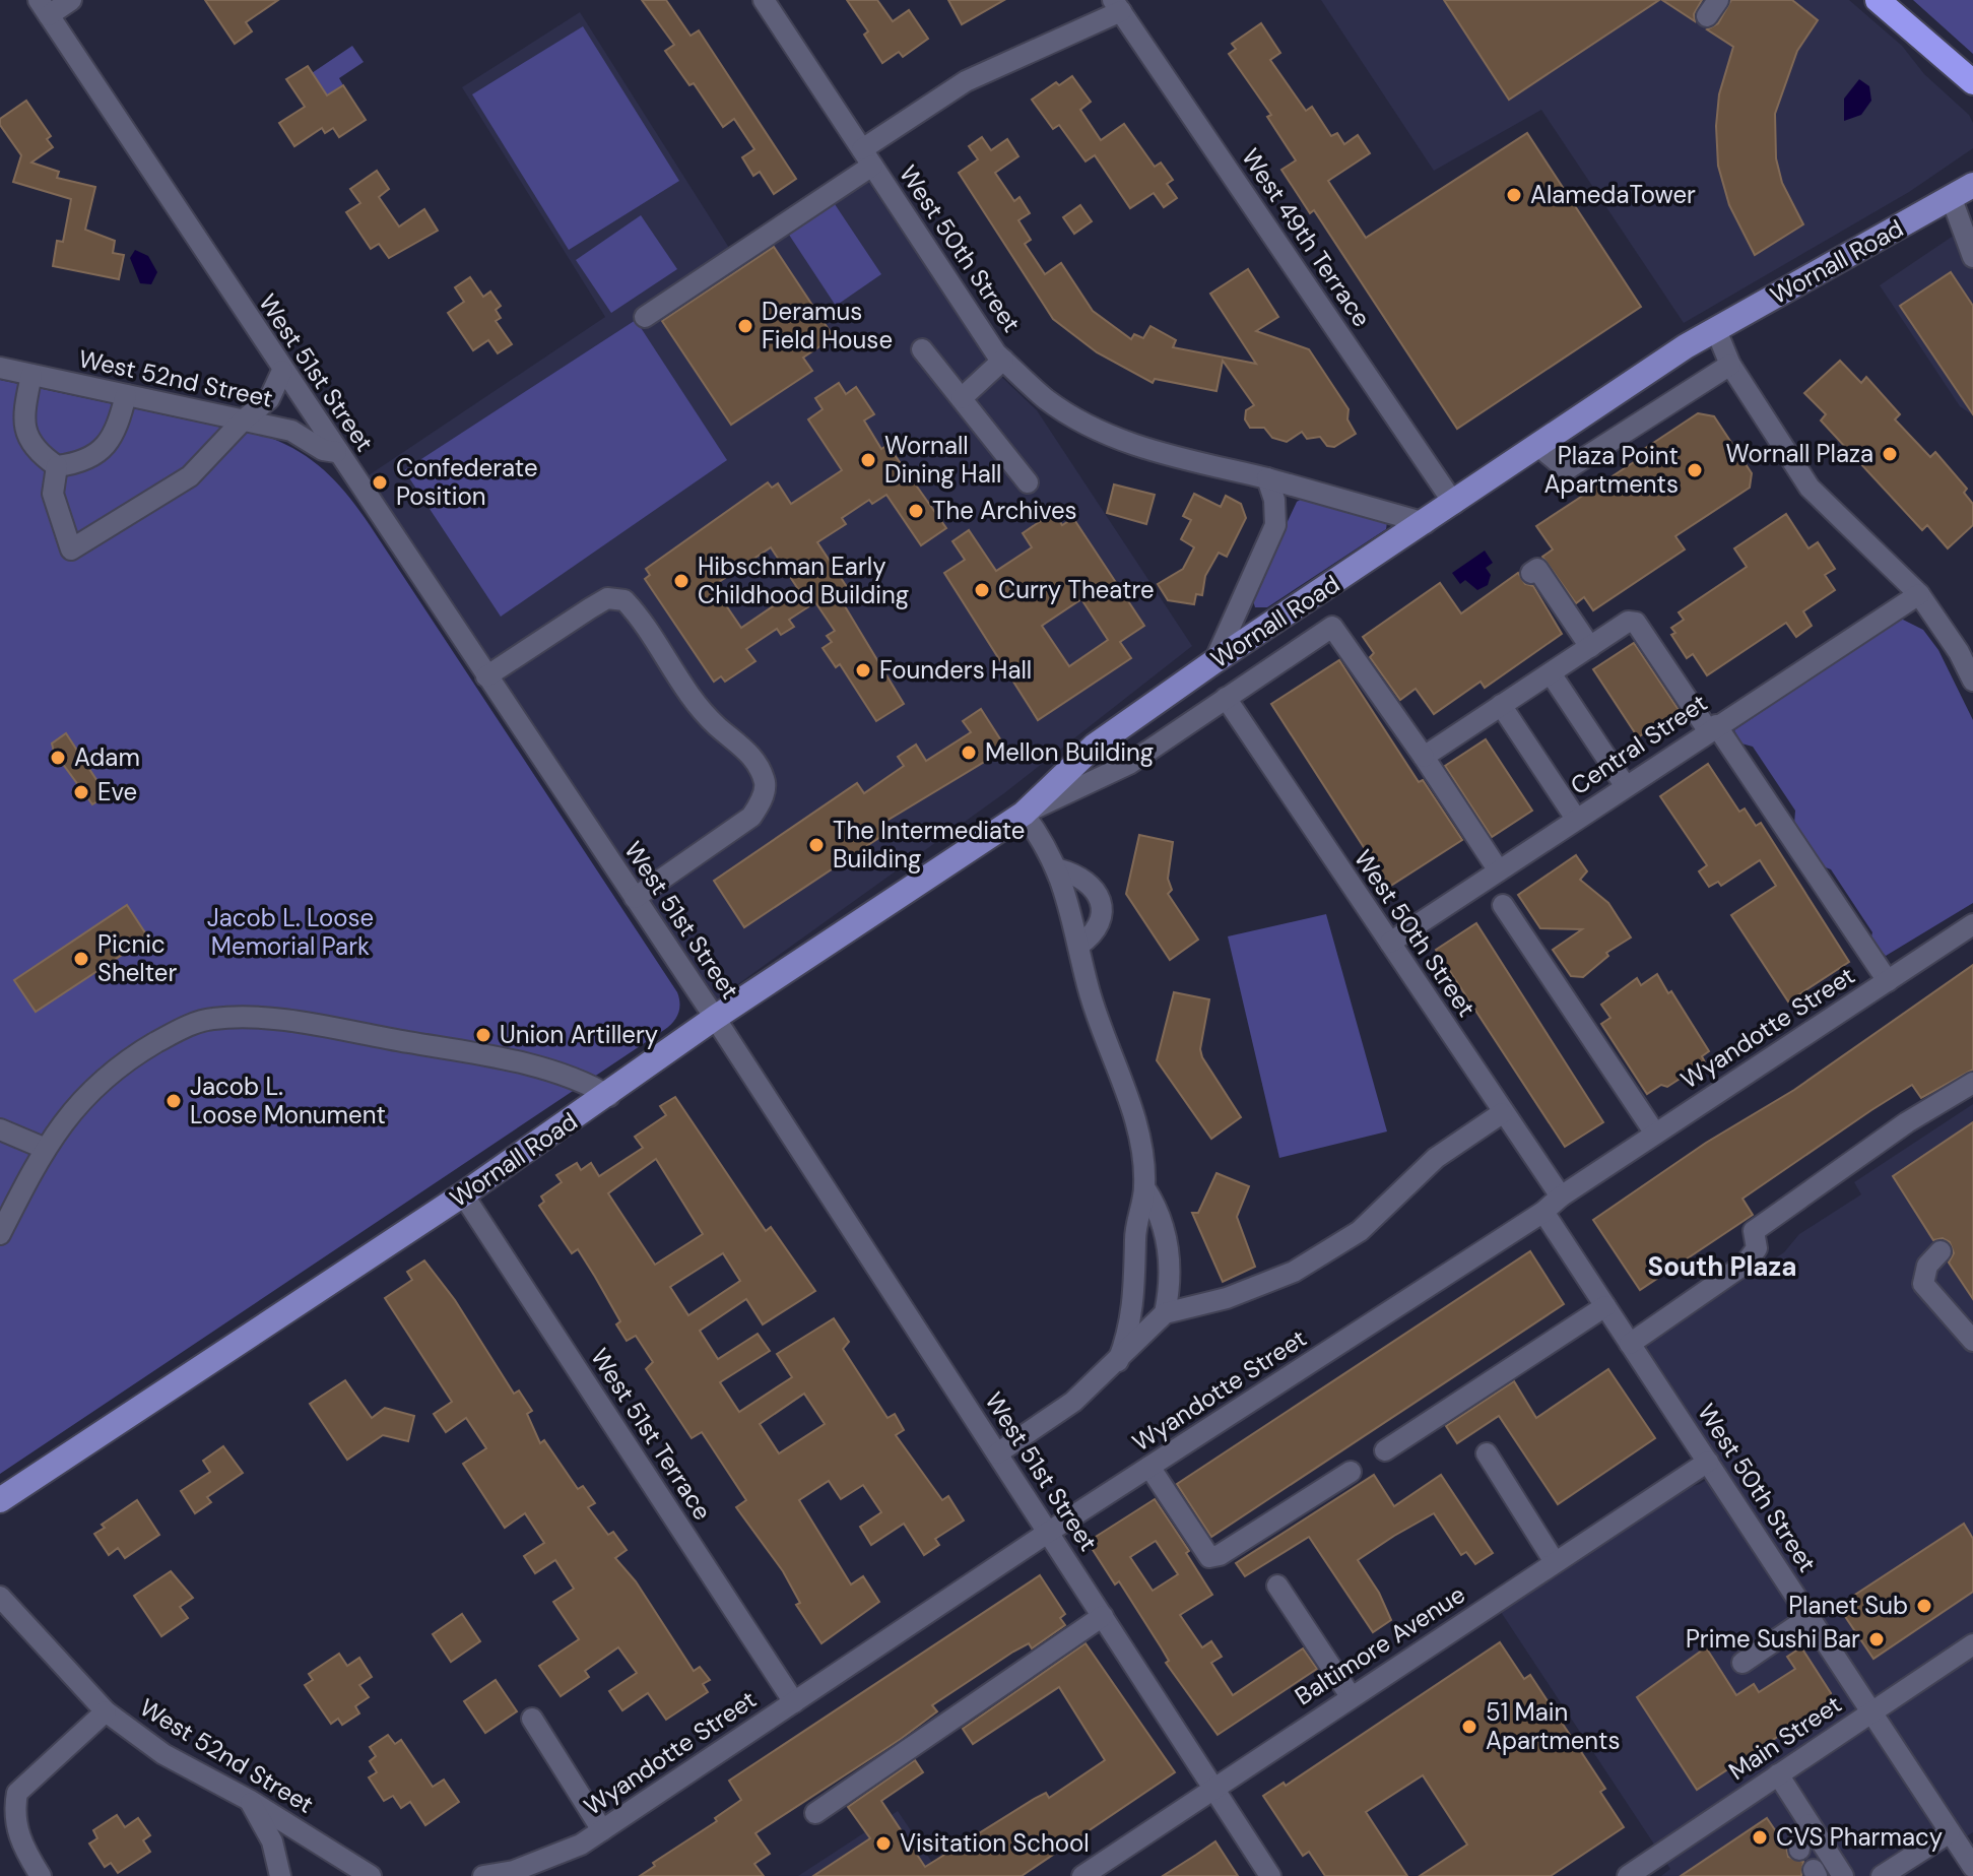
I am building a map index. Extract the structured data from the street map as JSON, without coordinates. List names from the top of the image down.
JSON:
{
  "streets": {
    "main road": ["Wornall Road"],
    "street": [
      "West 49th Terrace",
      "West 50th Street",
      "West 51st Street",
      "West 52nd Street",
      "Central Street",
      "Wyandotte Street",
      "West 51st Terrace",
      "Baltimore Avenue",
      "Main Street"
    ]
  },
  "crossings": [
    ["West 49th Terrace", "Wornall Road"],
    ["West 50th Street", "Wornall Road"],
    ["West 50th Street", "Central Street"],
    ["West 50th Street", "Wyandotte Street"],
    ["West 50th Street", "Baltimore Avenue"],
    ["West 50th Street", "Main Street"],
    ["Wornall Road", "West 51st Street"],
    ["Wornall Road", "West 51st Terrace"],
    ["West 51st Street", "West 52nd Street"],
    ["West 51st Street", "Wyandotte Street"],
    ["West 51st Street", "Baltimore Avenue"],
    ["Wyandotte Street", "West 51st Terrace"]
  ],
  "districts": ["South Plaza"],
  "parks": ["Jacob L. Loose Memorial Park"],
  "places": [
    "AlamedaTower",
    "Deramus Field House",
    "Wornall Plaza",
    "Wornall Dining Hall",
    "Plaza Point Apartments",
    "Confederate Position",
    "The Archives",
    "Hibschman Early Childhood Building",
    "Curry Theatre",
    "Founders Hall",
    "Mellon Building",
    "Adam",
    "Eve",
    "The Intermediate Building",
    "Picnic Shelter",
    "Union Artillery",
    "Jacob L. Loose Monument",
    "Planet Sub",
    "Prime Sushi Bar",
    "51 Main Apartments",
    "CVS Pharmacy",
    "Visitation School"
  ]
}
